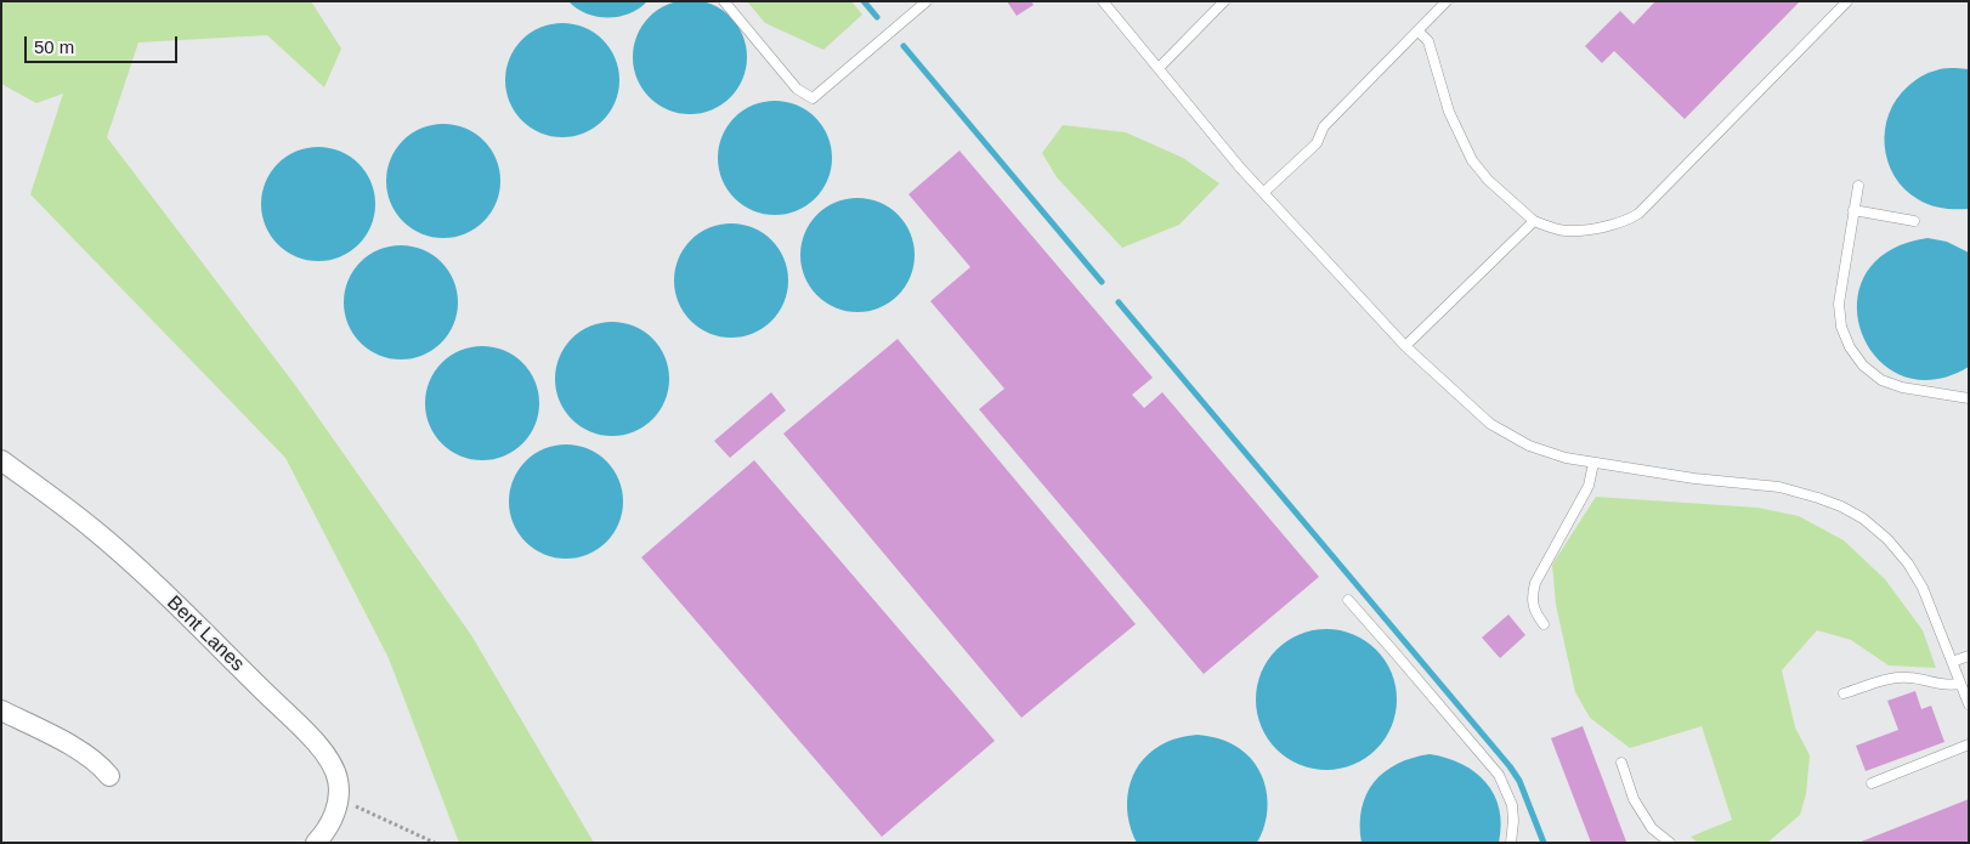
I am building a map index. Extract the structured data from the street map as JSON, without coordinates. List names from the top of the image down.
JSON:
{
  "streets": {
    "street": ["Bent Lanes"]
  },
  "scale_bar": "50 m"
}
